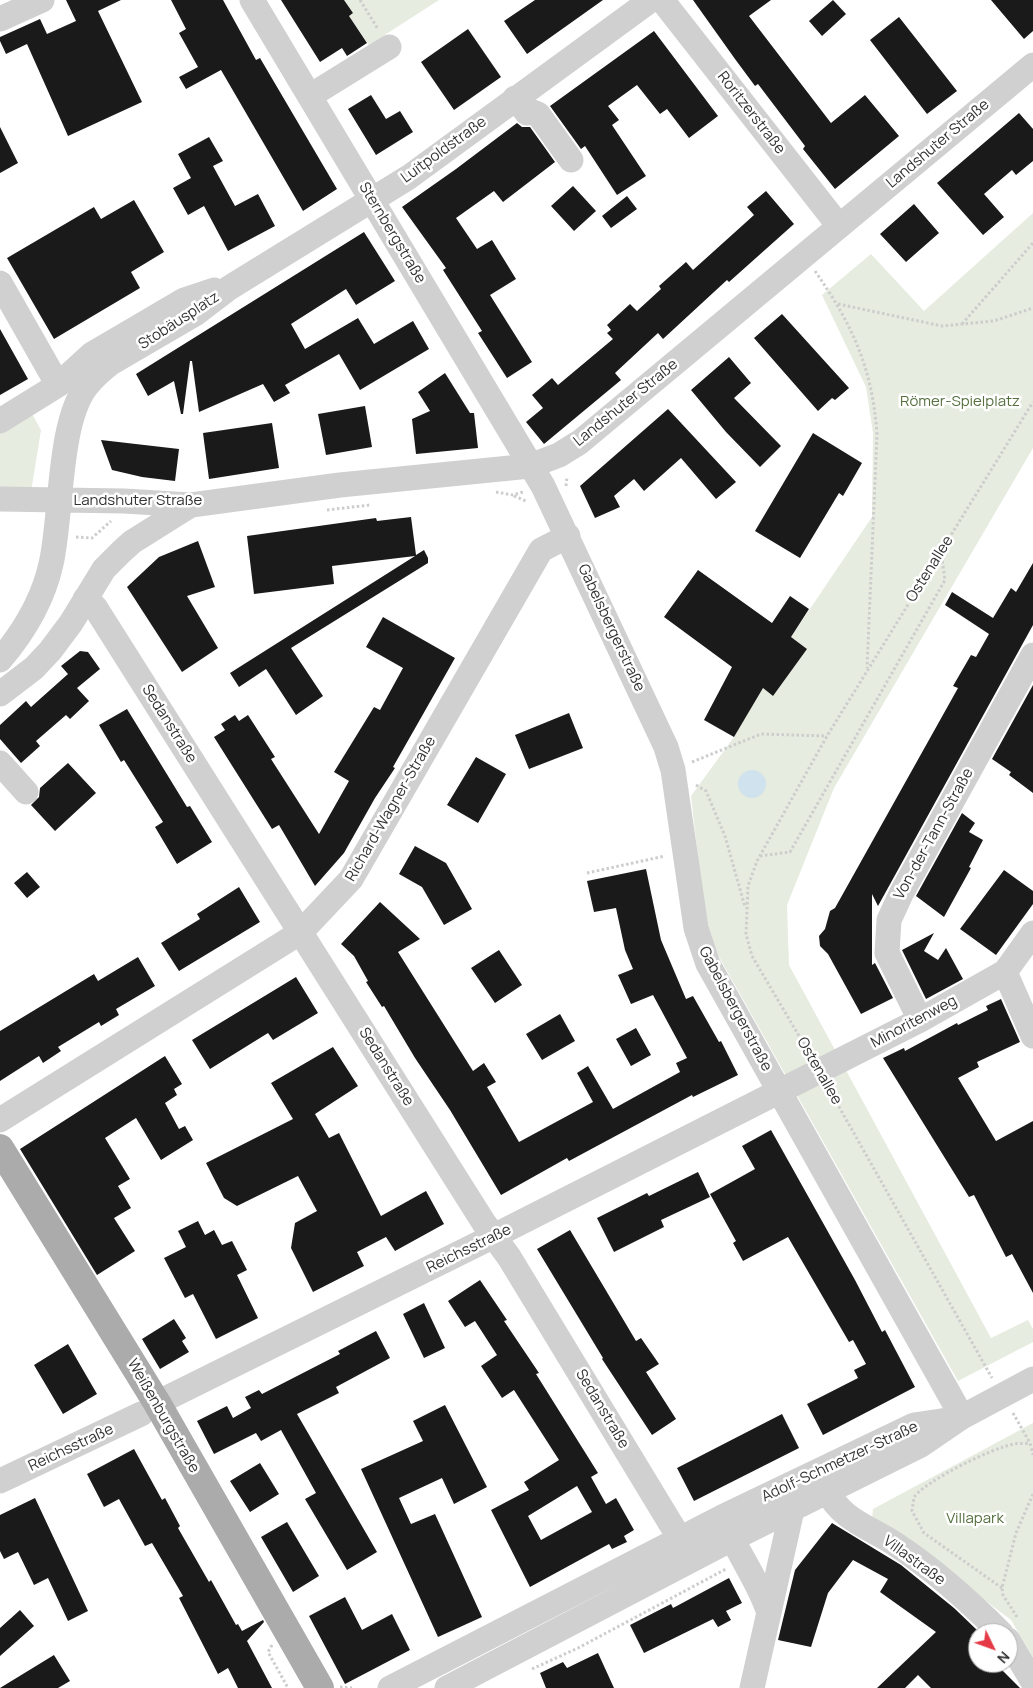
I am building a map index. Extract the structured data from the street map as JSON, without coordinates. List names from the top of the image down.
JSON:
{
  "streets": {
    "main road": ["Weißenburgstraße"],
    "street": [
      "Roritzerstraße",
      "Landshuter Straße",
      "Luitpoldstraße",
      "Sternbergstraße",
      "Stobäusplatz",
      "Gabelsbergerstraße",
      "Sedanstraße",
      "Richard-Wagner-Straße",
      "Von-der-Tann-Straße",
      "Minoritenweg",
      "Reichsstraße",
      "Adolf-Schmetzer-Straße",
      "Villastraße"
    ],
    "path": ["Ostenallee"]
  },
  "crossings": [
    ["Roritzerstraße", "Landshuter Straße"],
    ["Landshuter Straße", "Sternbergstraße"],
    ["Landshuter Straße", "Stobäusplatz"],
    ["Landshuter Straße", "Gabelsbergerstraße"],
    ["Luitpoldstraße", "Sternbergstraße"],
    ["Luitpoldstraße", "Stobäusplatz"],
    ["Sternbergstraße", "Gabelsbergerstraße"],
    ["Ostenallee", "Minoritenweg"],
    ["Gabelsbergerstraße", "Richard-Wagner-Straße"],
    ["Gabelsbergerstraße", "Minoritenweg"],
    ["Gabelsbergerstraße", "Reichsstraße"],
    ["Gabelsbergerstraße", "Adolf-Schmetzer-Straße"],
    ["Sedanstraße", "Richard-Wagner-Straße"],
    ["Sedanstraße", "Reichsstraße"],
    ["Sedanstraße", "Adolf-Schmetzer-Straße"],
    ["Von-der-Tann-Straße", "Minoritenweg"],
    ["Minoritenweg", "Reichsstraße"],
    ["Reichsstraße", "Weißenburgstraße"],
    ["Adolf-Schmetzer-Straße", "Villastraße"]
  ],
  "parks": ["Römer-Spielplatz", "Villapark"],
  "north": "bottom right"
}
